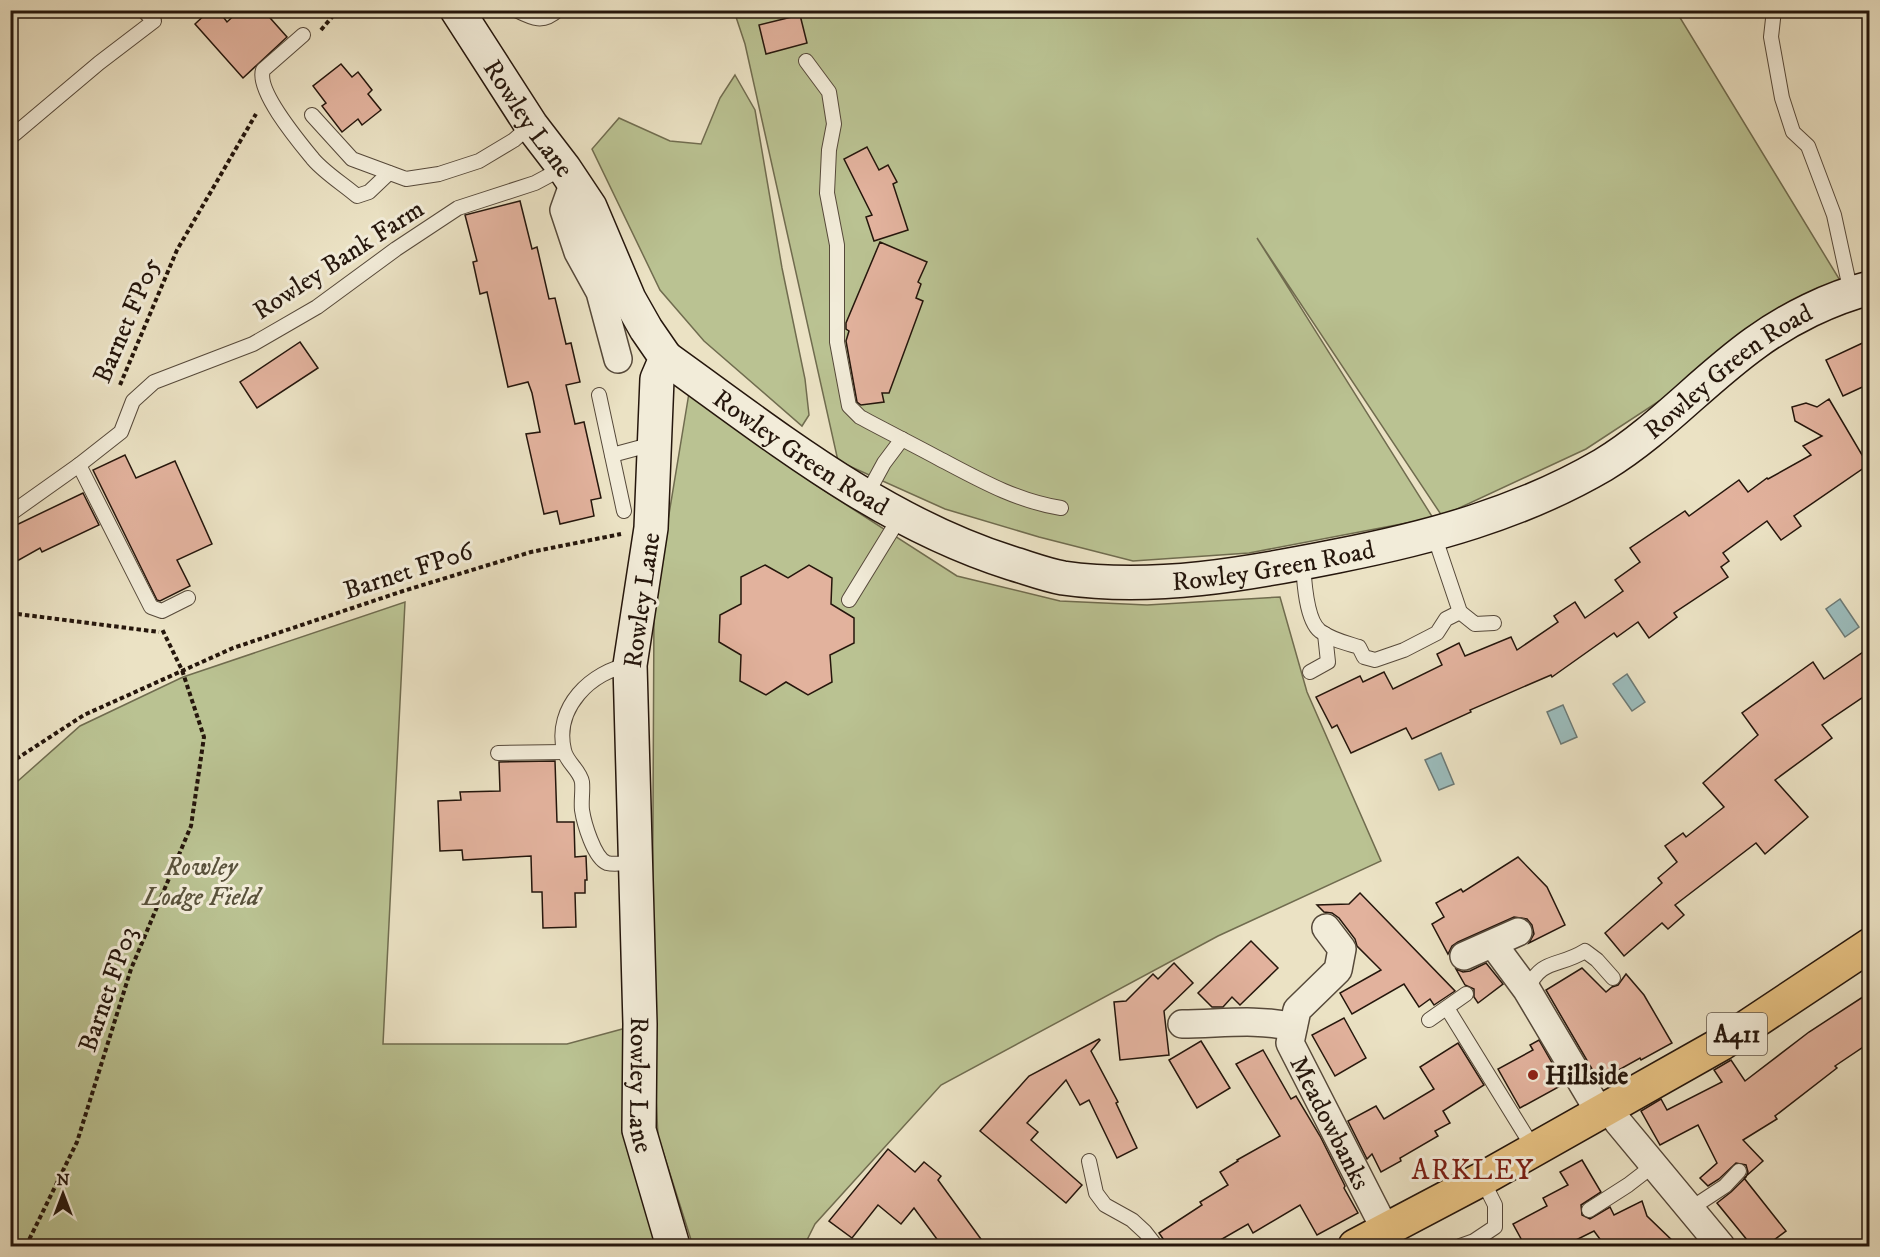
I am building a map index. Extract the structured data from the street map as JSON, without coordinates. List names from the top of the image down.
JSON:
{
  "streets": {
    "main road": ["A411"],
    "street": ["Rowley Lane", "Rowley Green Road", "Meadowbanks"],
    "lane": ["Rowley Bank Farm"],
    "path": ["Barnet FP05", "Barnet FP06", "Barnet FP03"]
  },
  "crossings": [
    ["Rowley Lane", "Rowley Bank Farm"],
    ["Rowley Lane", "Rowley Green Road"],
    ["Rowley Lane", "Barnet FP06"],
    ["Barnet FP06", "Barnet FP03"],
    ["A411", "Meadowbanks"]
  ],
  "districts": ["ARKLEY"],
  "parks": ["Rowley Lodge Field"],
  "places": ["Hillside"],
  "north": "top"
}
